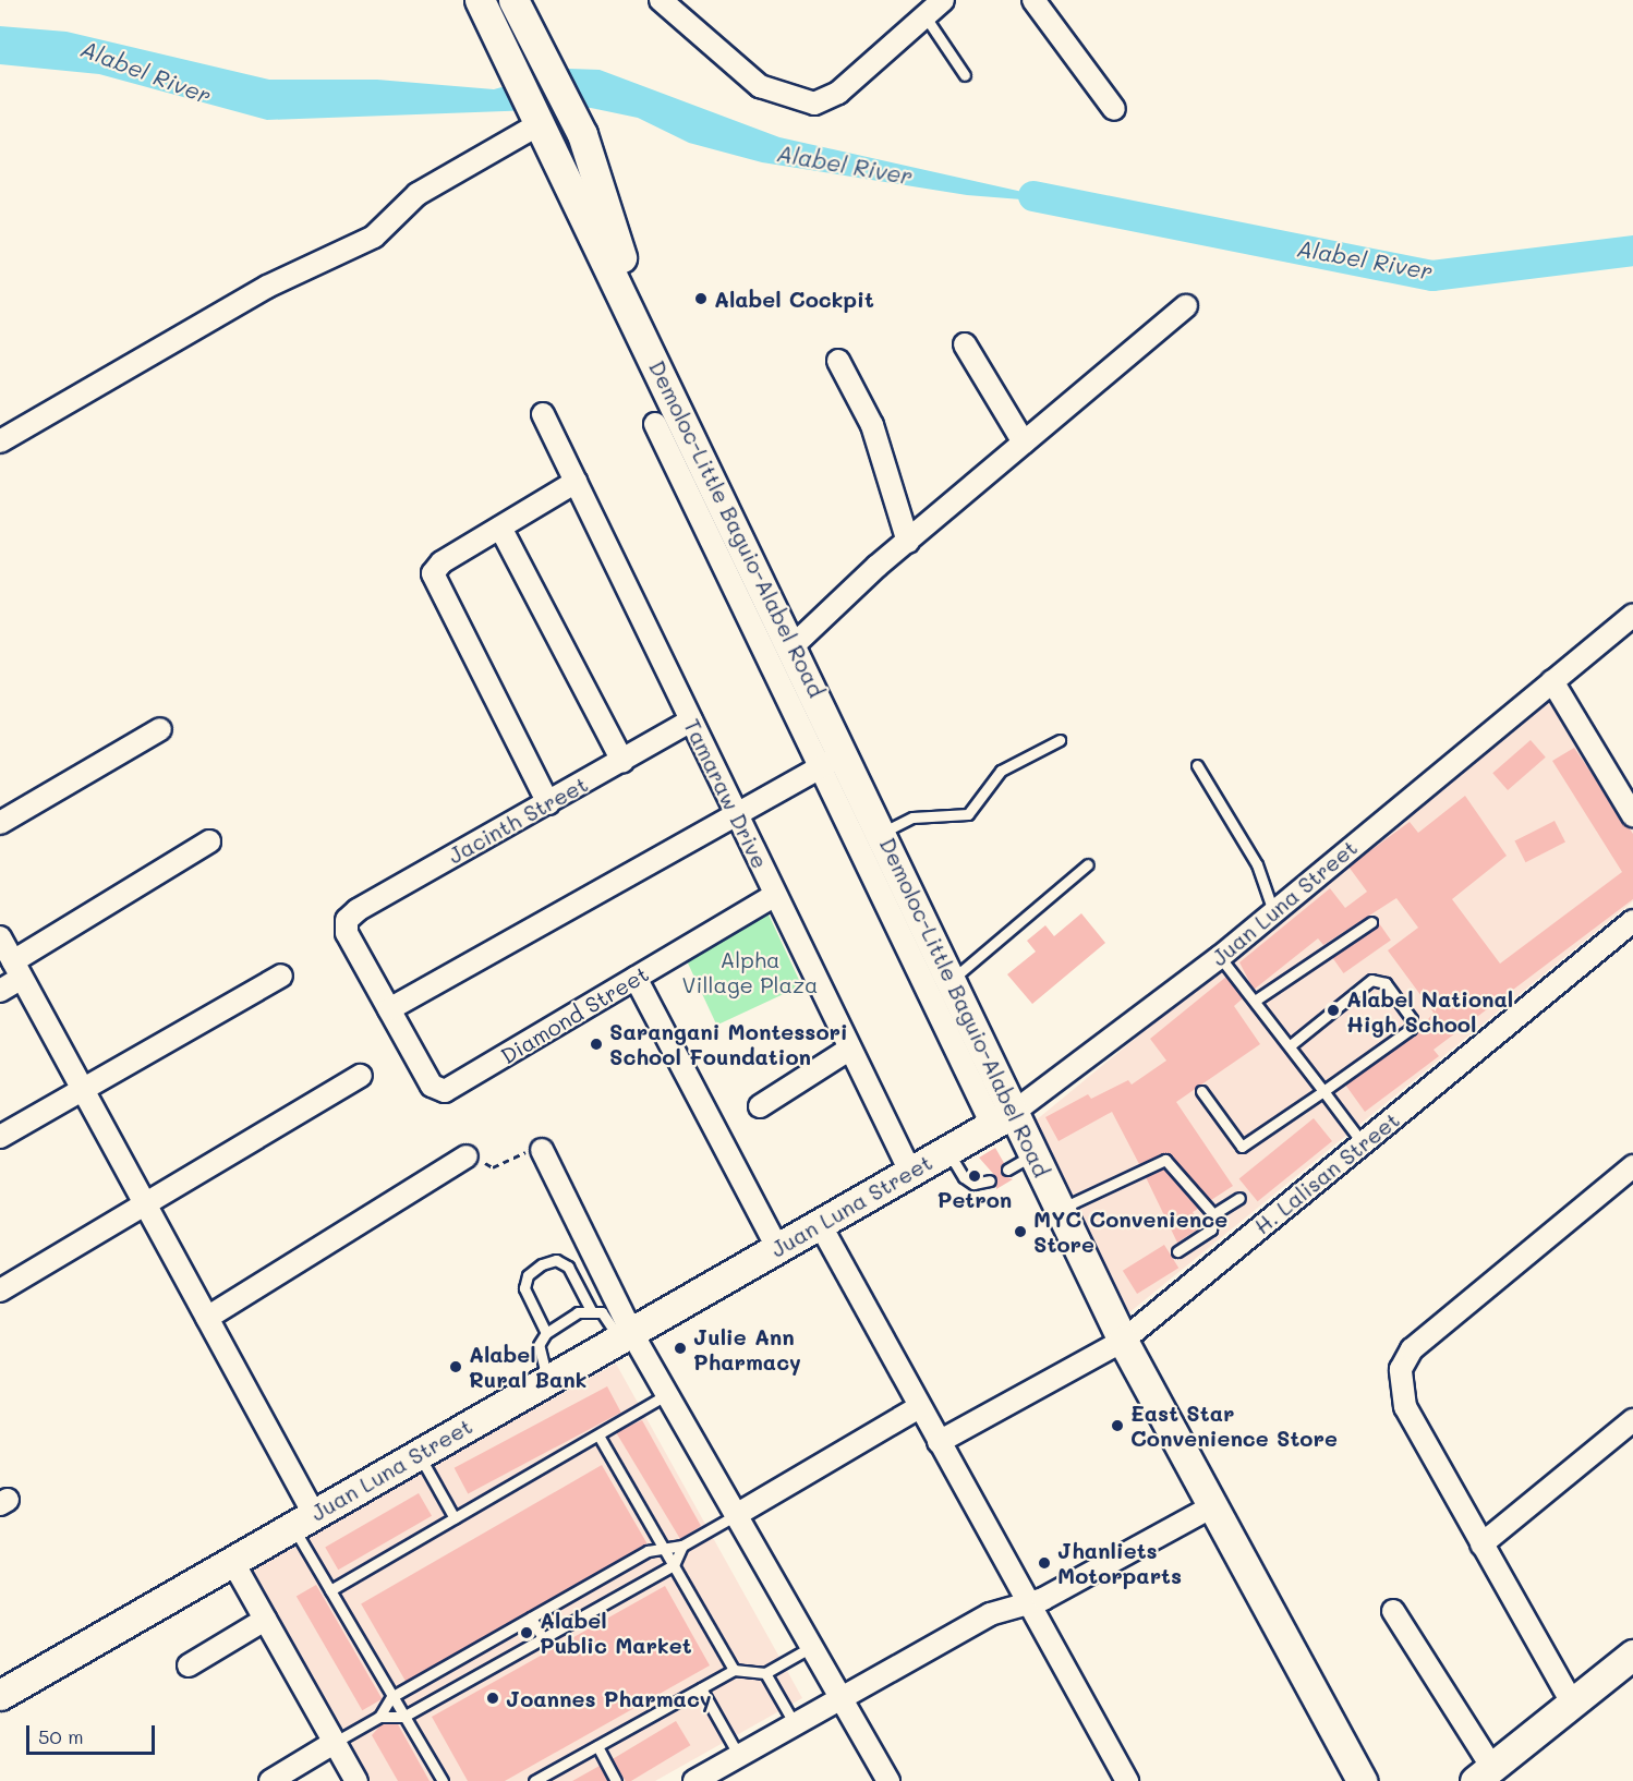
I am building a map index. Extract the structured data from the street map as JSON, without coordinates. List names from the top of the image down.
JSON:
{
  "streets": {
    "main road": ["Demoloc-Little Baguio-Alabel Road", "Juan Luna Street"],
    "street": [
      "Tamaraw Drive",
      "Jacinth Street",
      "Diamond Street",
      "H. Lalisan Street"
    ]
  },
  "crossings": [
    ["Demoloc-Little Baguio-Alabel Road", "Juan Luna Street"],
    ["Demoloc-Little Baguio-Alabel Road", "H. Lalisan Street"],
    ["Tamaraw Drive", "Jacinth Street"],
    ["Tamaraw Drive", "Juan Luna Street"],
    ["Tamaraw Drive", "Diamond Street"],
    ["Jacinth Street", "Diamond Street"]
  ],
  "water": ["Alabel River"],
  "parks": ["Alpha Village Plaza"],
  "places": [
    "Alabel Cockpit",
    "Alabel National High School",
    "Sarangani Montessori School Foundation",
    "Petron",
    "MYC Convenience Store",
    "Julie Ann Pharmacy",
    "Alabel Rural Bank",
    "East Star Convenience Store",
    "Jhanliets Motorparts",
    "Alabel Public Market",
    "Joannes Pharmacy"
  ],
  "scale_bar": "50 m"
}
